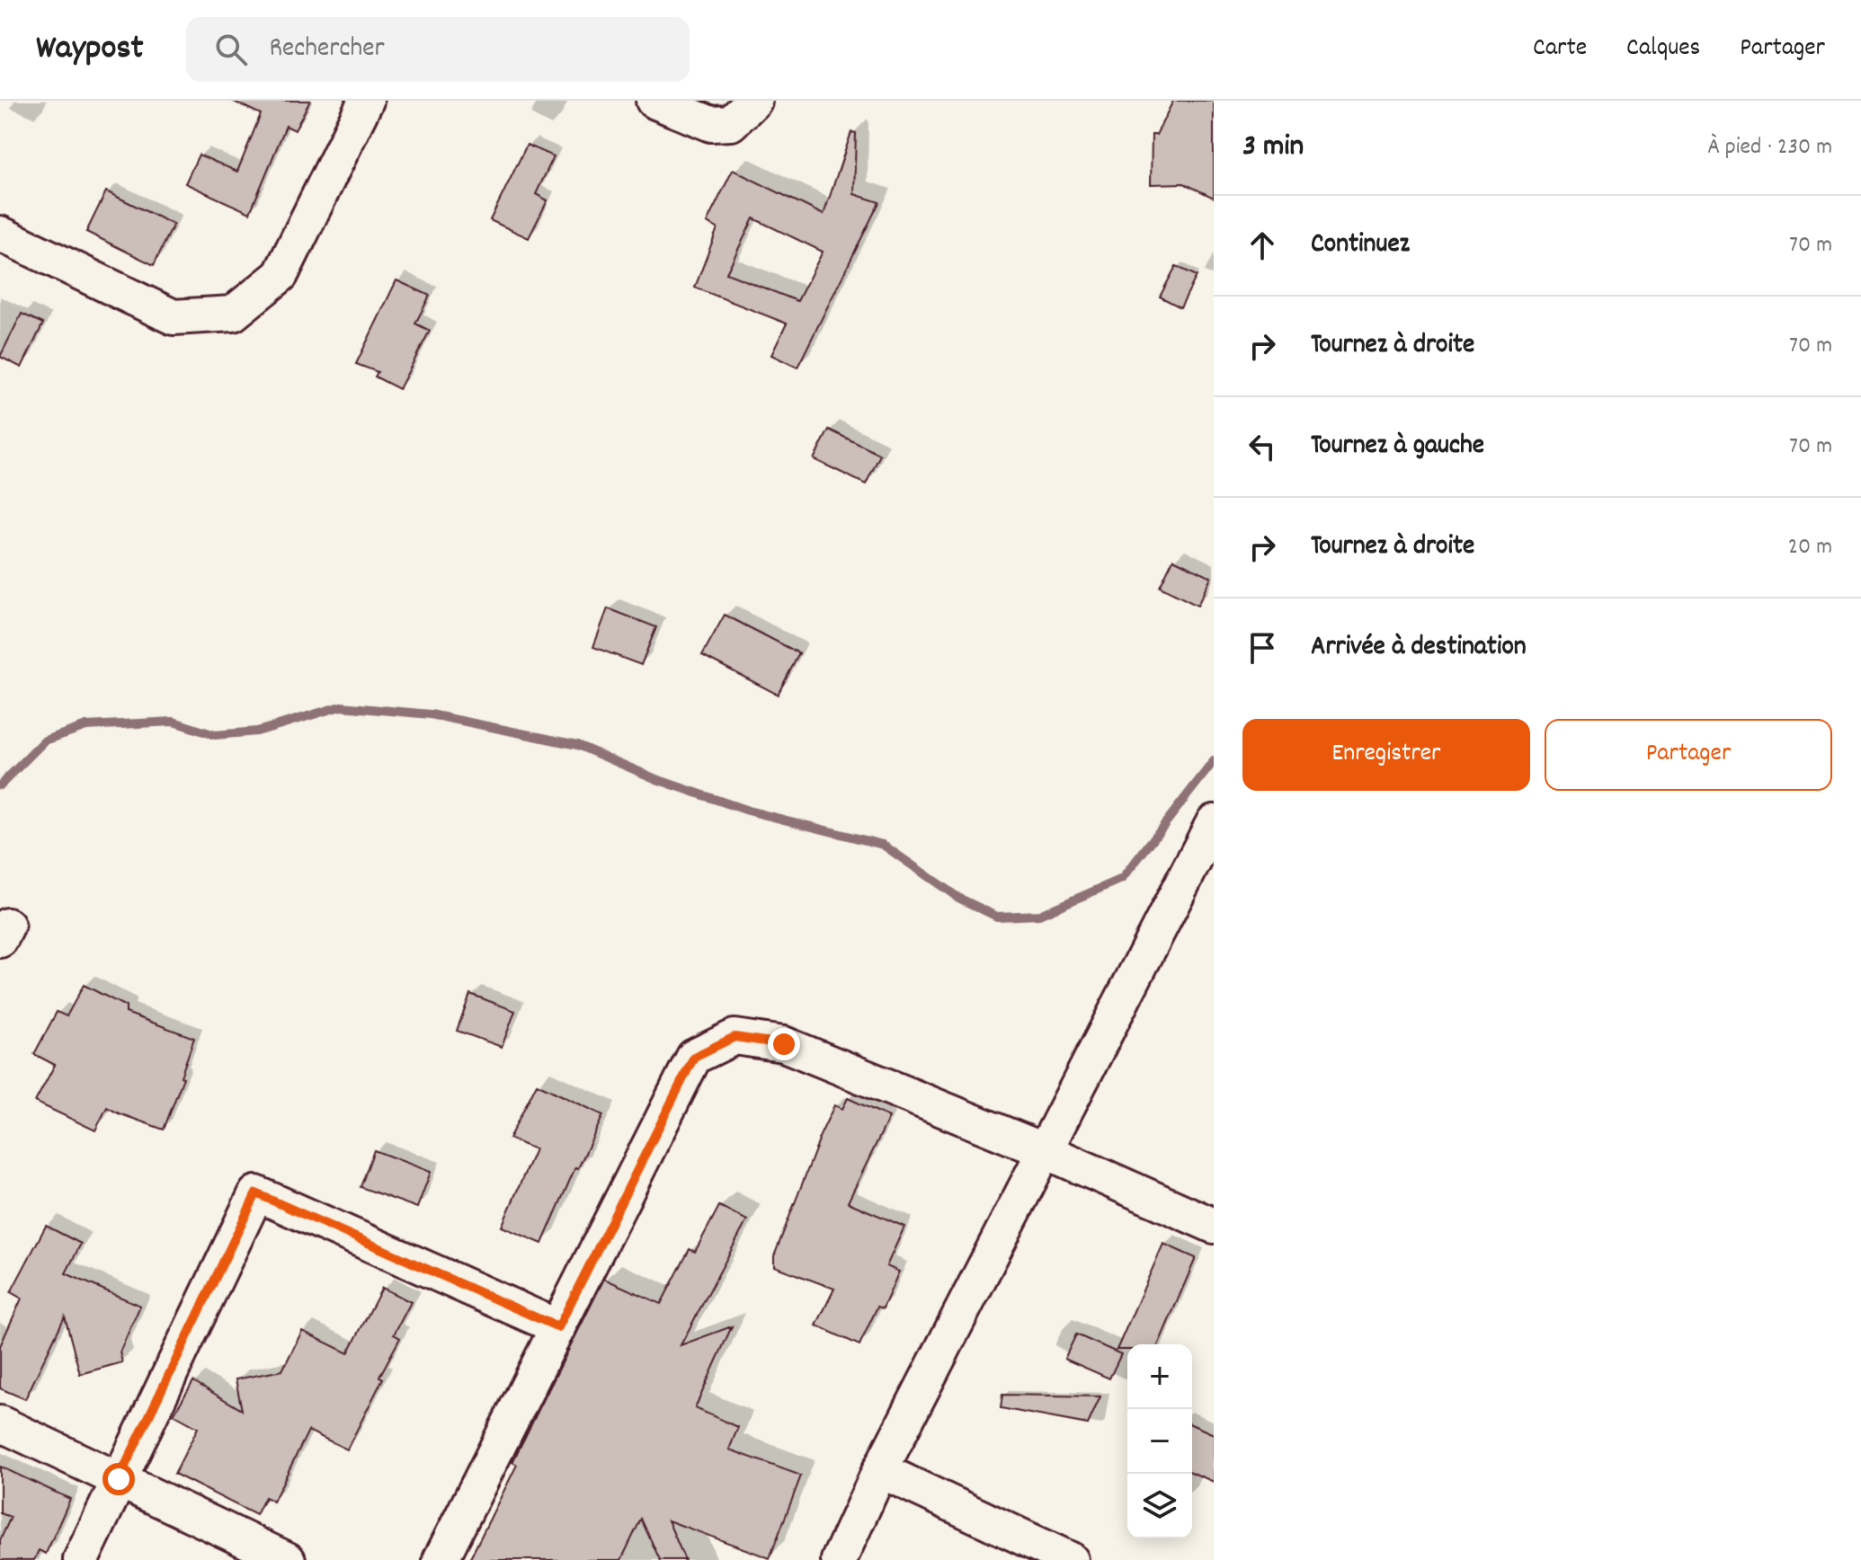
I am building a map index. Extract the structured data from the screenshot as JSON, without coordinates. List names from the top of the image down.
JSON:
{
  "page": {
    "header": "Waypost",
    "search": "Rechercher",
    "nav": ["Carte", "Calques", "Partager"],
    "heading": ["3 min", "À pied · 230 m"],
    "list": [
      ["Continuez", "70 m"],
      ["Tournez à droite", "70 m"],
      ["Tournez à gauche", "70 m"],
      ["Tournez à droite", "20 m"],
      "Arrivée à destination"
    ],
    "buttons": ["Enregistrer", "Partager"],
    "map_buttons": ["+", "−"]
  }
}
